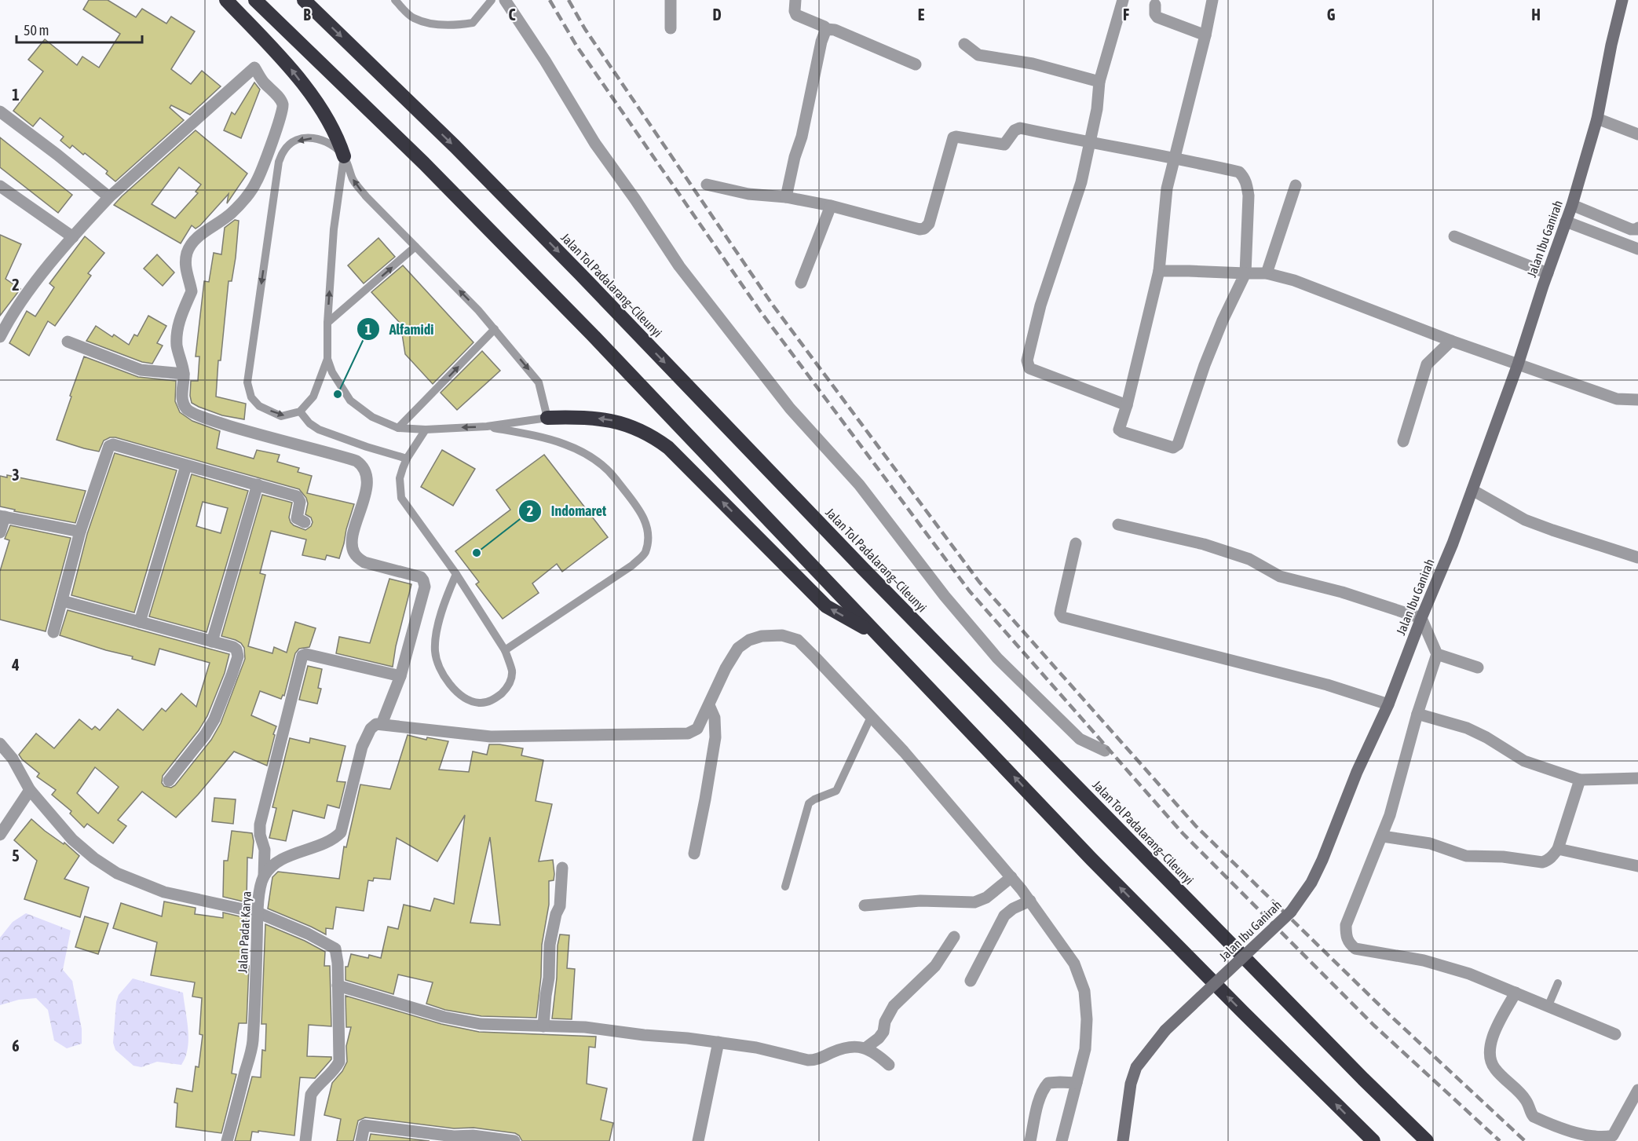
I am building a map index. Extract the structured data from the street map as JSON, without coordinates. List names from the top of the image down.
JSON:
{
  "streets": {
    "highway": ["Jalan Tol Padalarang–Cileunyi"],
    "main road": ["Jalan Ibu Ganirah"],
    "street": ["Jalan Padat Karya"]
  },
  "places": ["Alfamidi", "Indomaret"],
  "scale_bar": "50 m",
  "grid": {
    "columns": [
      "B",
      "C",
      "D",
      "E",
      "F",
      "G",
      "H"
    ],
    "rows": [
      "1",
      "2",
      "3",
      "4",
      "5",
      "6"
    ]
  }
}
